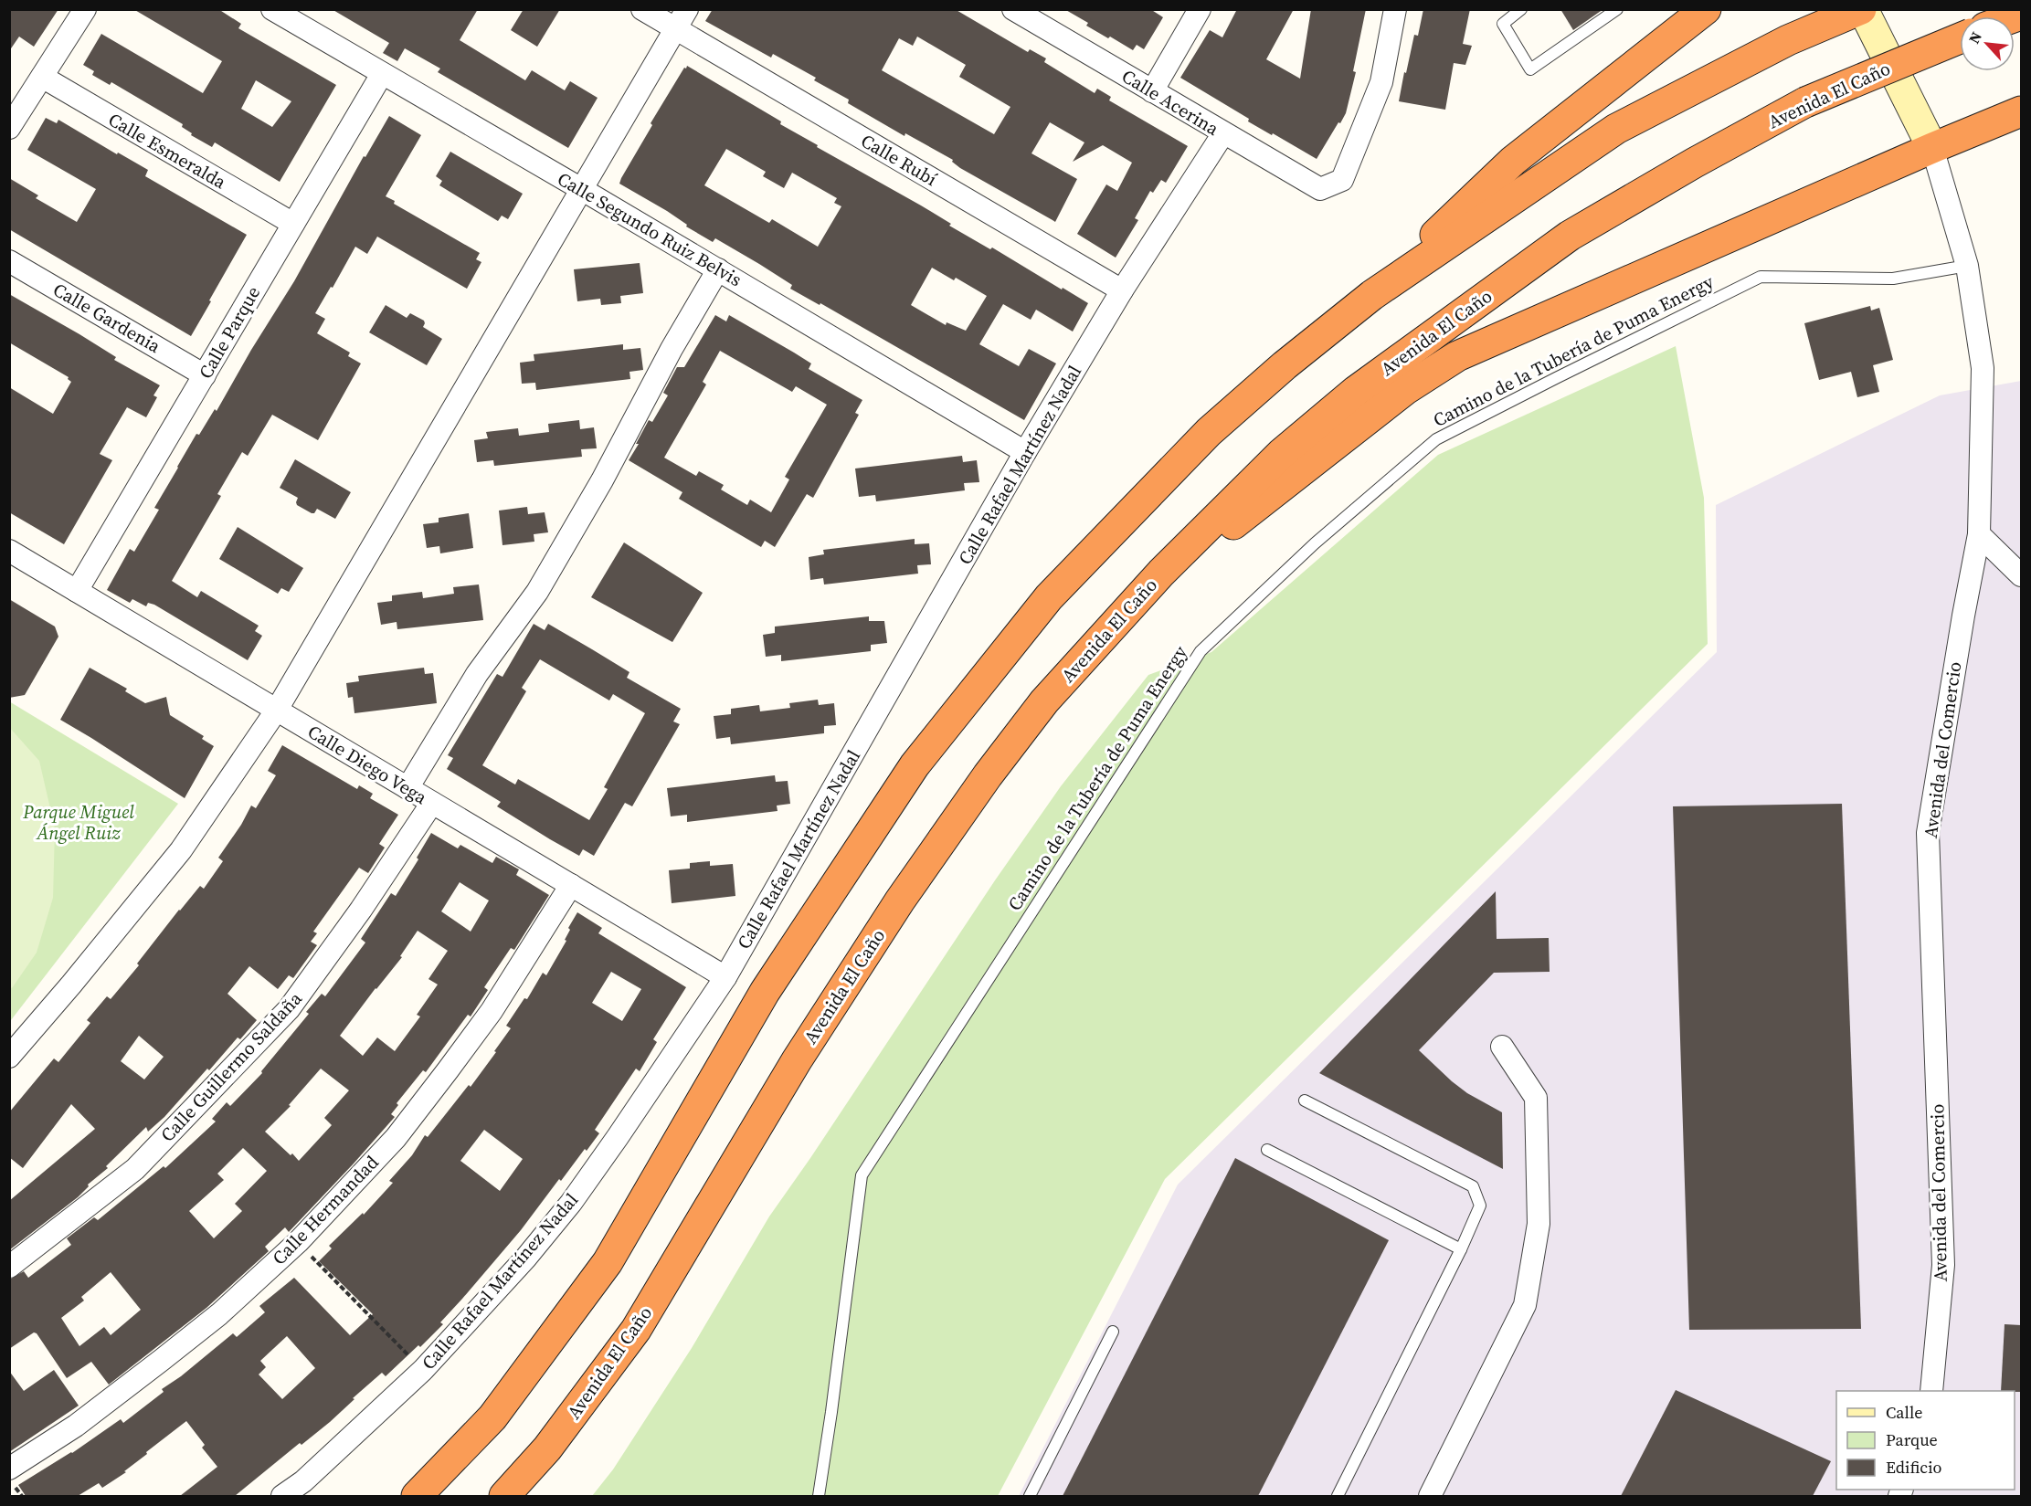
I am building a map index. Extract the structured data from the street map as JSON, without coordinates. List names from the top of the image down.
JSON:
{
  "streets": {
    "highway": ["Avenida El Caño"],
    "street": [
      "Calle Acerina",
      "Calle Esmeralda",
      "Calle Rubí",
      "Calle Segundo Ruiz Belvis",
      "Calle Gardenia",
      "Calle Parque",
      "Calle Rafael Martínez Nadal",
      "Avenida del Comercio",
      "Calle Diego Vega",
      "Calle Guillermo Saldaña",
      "Calle Hermandad"
    ],
    "lane": ["Camino de la Tubería de Puma Energy"]
  },
  "crossings": [
    ["Calle Acerina", "Calle Rafael Martínez Nadal"],
    ["Calle Esmeralda", "Calle Parque"],
    ["Calle Rubí", "Calle Rafael Martínez Nadal"],
    ["Calle Segundo Ruiz Belvis", "Calle Parque"],
    ["Calle Segundo Ruiz Belvis", "Calle Rafael Martínez Nadal"],
    ["Calle Gardenia", "Calle Parque"],
    ["Calle Parque", "Calle Diego Vega"],
    ["Camino de la Tubería de Puma Energy", "Avenida del Comercio"],
    ["Calle Rafael Martínez Nadal", "Calle Diego Vega"],
    ["Calle Diego Vega", "Calle Guillermo Saldaña"],
    ["Calle Diego Vega", "Calle Hermandad"]
  ],
  "parks": ["Parque Miguel Ángel Ruiz"],
  "legend": ["Calle", "Parque", "Edificio"],
  "north": "top left"
}
